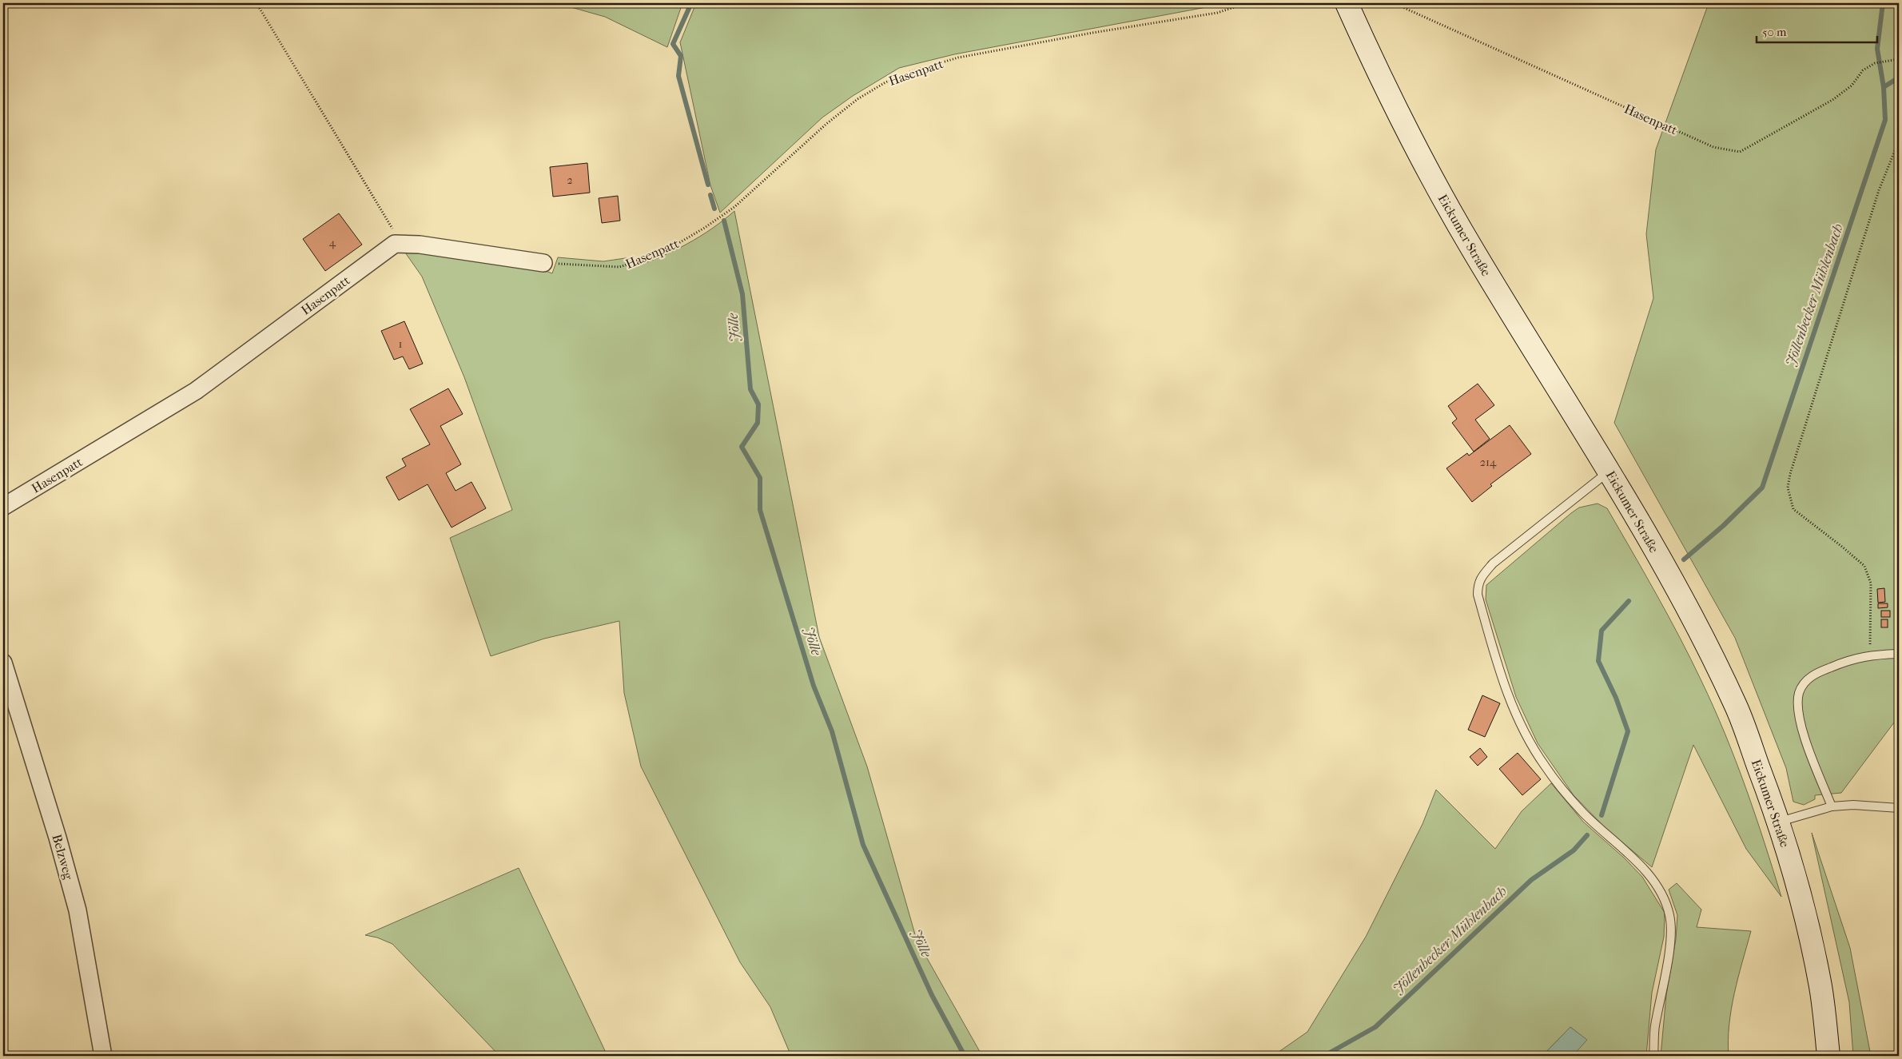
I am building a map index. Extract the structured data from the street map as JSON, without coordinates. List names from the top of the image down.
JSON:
{
  "streets": {
    "main road": ["Eickumer Straße"],
    "street": ["Hasenpatt", "Belzweg"]
  },
  "water": ["Jöllenbecker Mühlenbach", "Jölle"],
  "house_numbers": [
    "2",
    "4",
    "1",
    "214"
  ],
  "scale_bar": "50 m"
}
